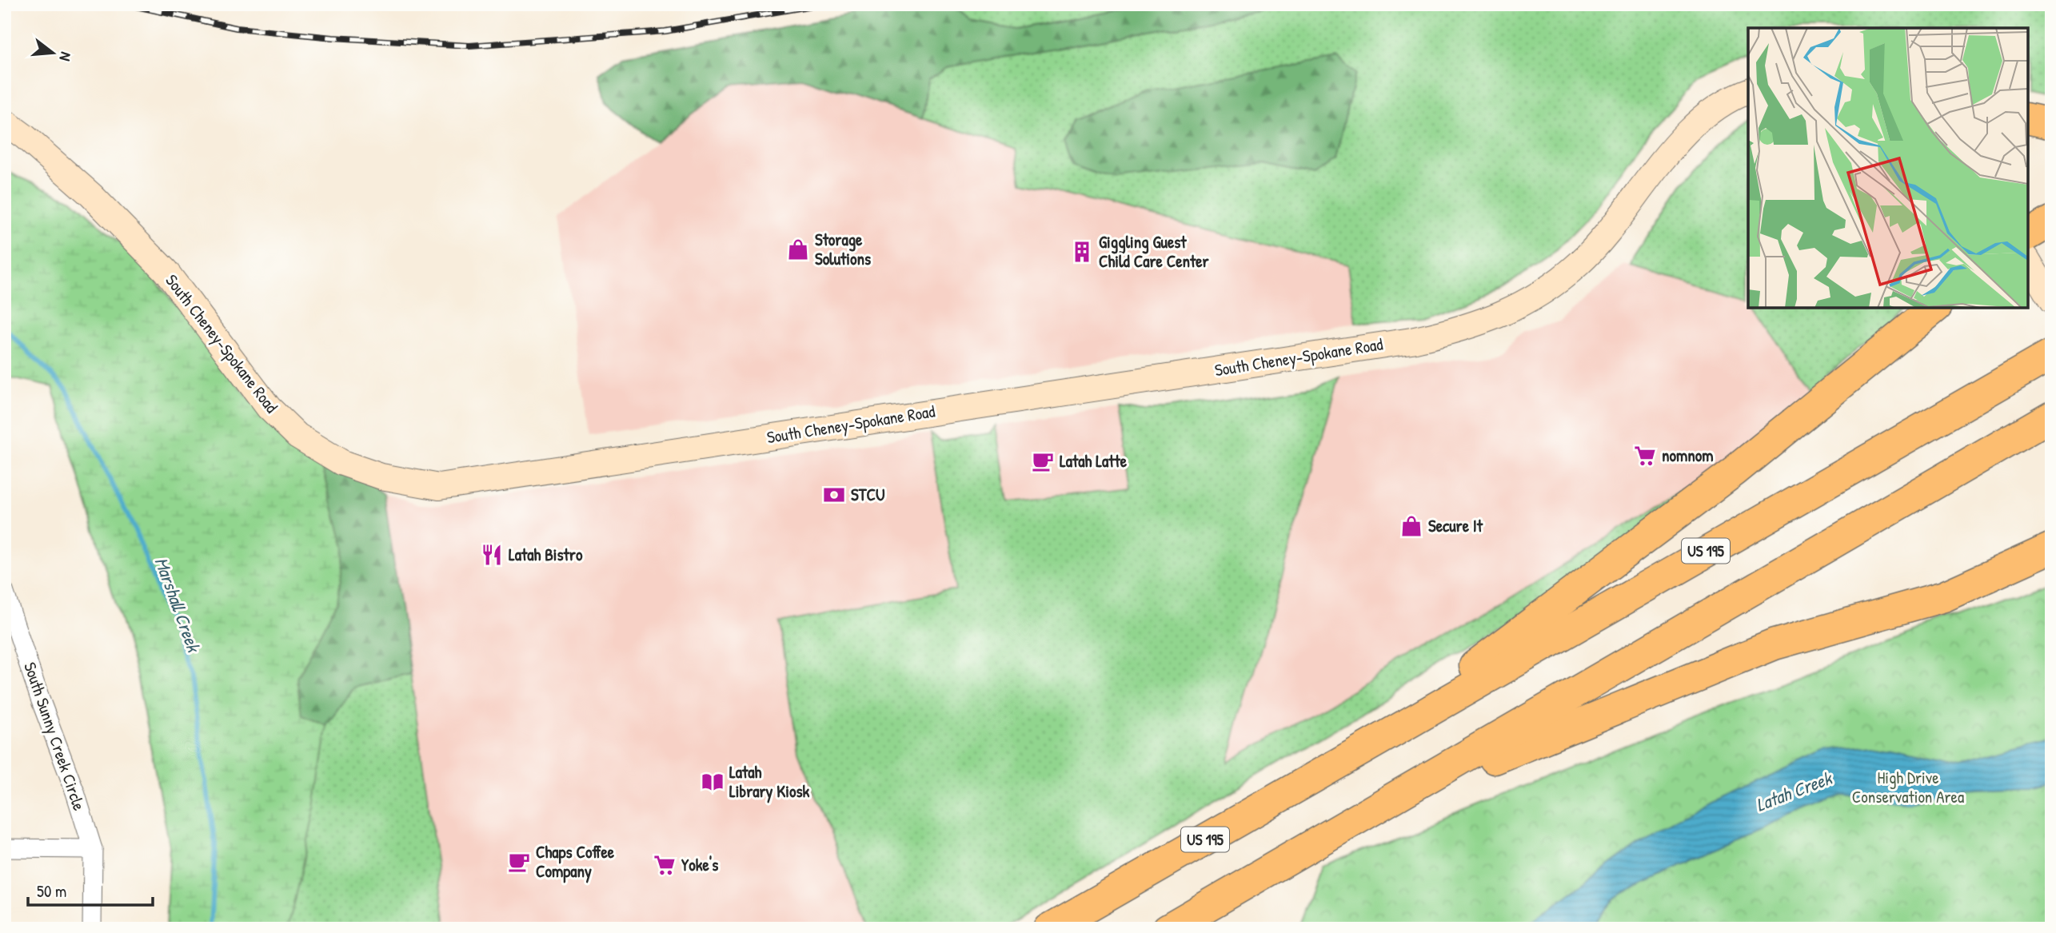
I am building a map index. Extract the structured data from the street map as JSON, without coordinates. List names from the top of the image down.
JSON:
{
  "streets": {
    "highway": ["US 195"],
    "main road": ["South Cheney-Spokane Road"],
    "street": ["South Sunny Creek Circle"]
  },
  "water": ["Marshall Creek", "Latah Creek"],
  "parks": ["High Drive Conservation Area"],
  "places": {
    "shop": ["Storage Solutions", "Secure It"],
    "building": ["Giggling Guest Child Care Center"],
    "supermarket": ["nomnom", "Yoke's"],
    "cafe": ["Latah Latte", "Chaps Coffee Company"],
    "bank": ["STCU"],
    "restaurant": ["Latah Bistro"],
    "library": ["Latah Library Kiosk"]
  },
  "scale_bar": "50 m",
  "north": "right"
}
